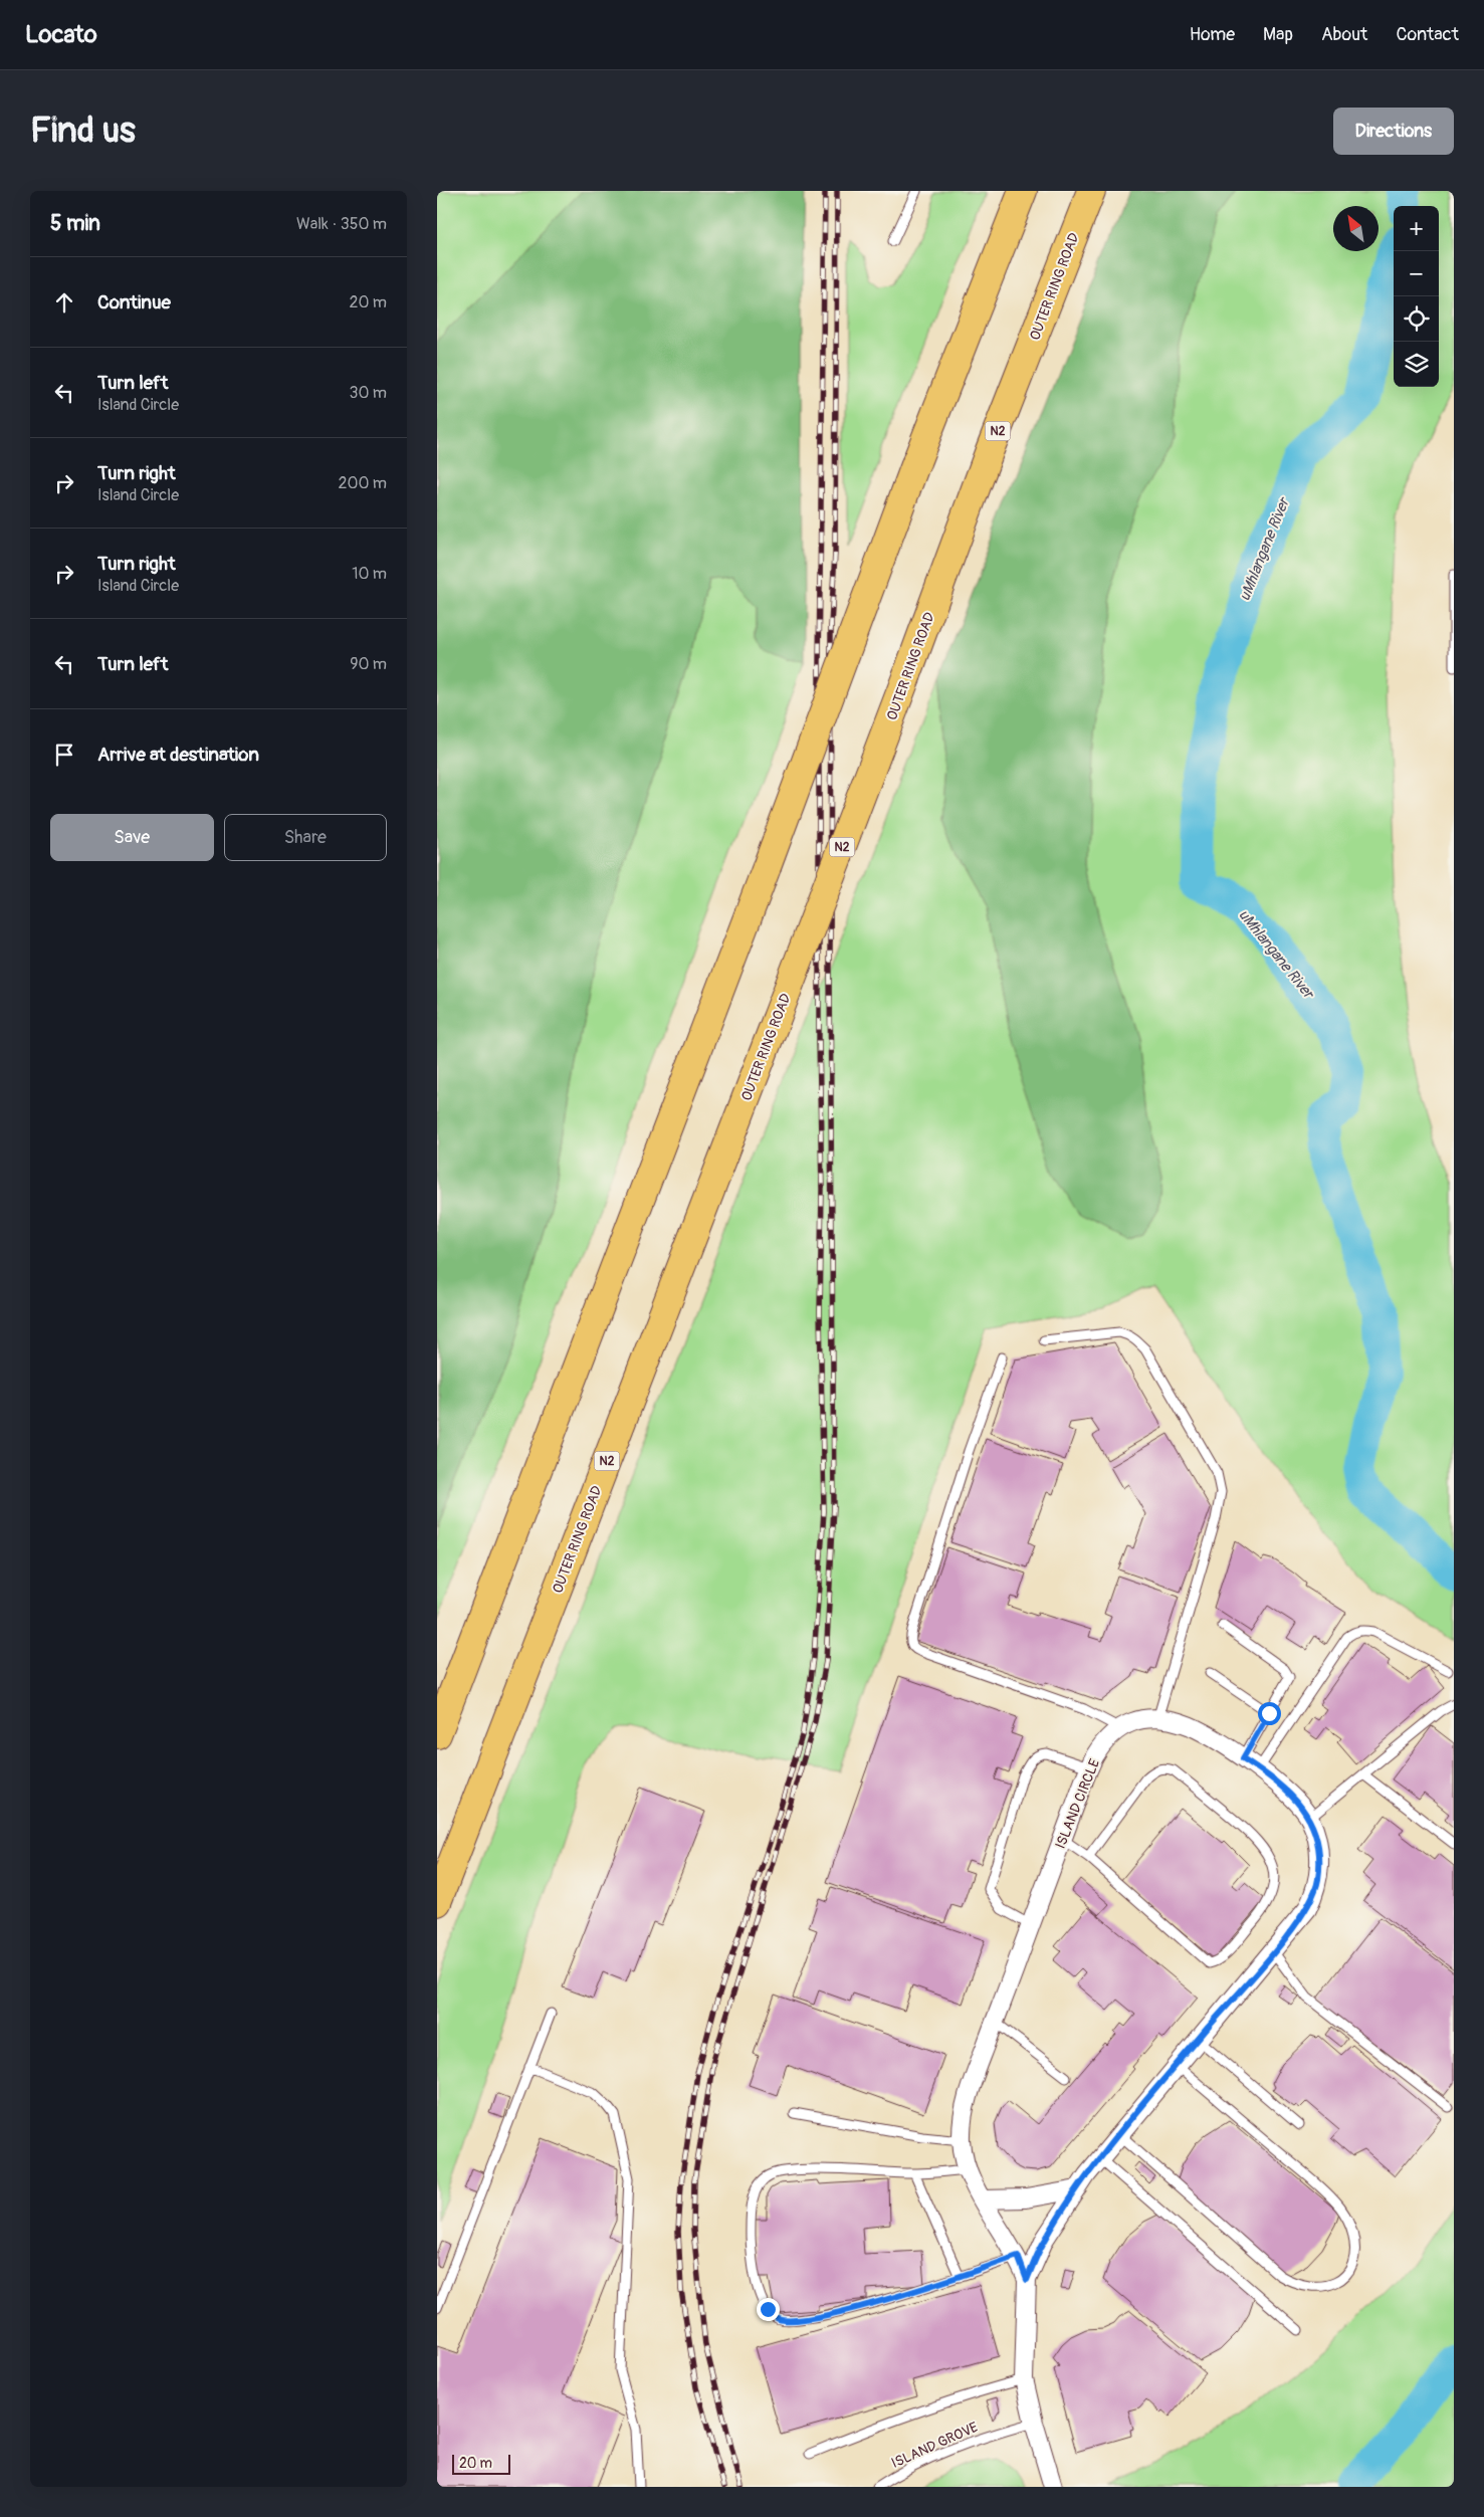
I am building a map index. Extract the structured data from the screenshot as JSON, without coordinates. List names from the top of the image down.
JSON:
{
  "streets": {
    "highway": ["OUTER RING ROAD", "N2"],
    "street": ["ISLAND CIRCLE"],
    "lane": ["ISLAND GROVE"]
  },
  "crossings": [
    ["ISLAND CIRCLE", "ISLAND GROVE"]
  ],
  "water": ["uMhlangane River"],
  "scale_bar": "20 m",
  "north": "top left",
  "page": {
    "header": "Locato",
    "nav": [
      "Home",
      "Map",
      "About",
      "Contact"
    ],
    "buttons": [
      "Directions",
      ["Save", "Share"]
    ],
    "title": "Find us",
    "heading": ["5 min", "Walk · 350 m"],
    "map_buttons": ["+", "−"],
    "list": [
      ["Continue", "20 m"],
      ["Turn left", "Island Circle", "30 m"],
      ["Turn right", "Island Circle", "200 m"],
      ["Turn right", "Island Circle", "10 m"],
      ["Turn left", "90 m"],
      "Arrive at destination"
    ],
    "scale": "20 m"
  }
}
